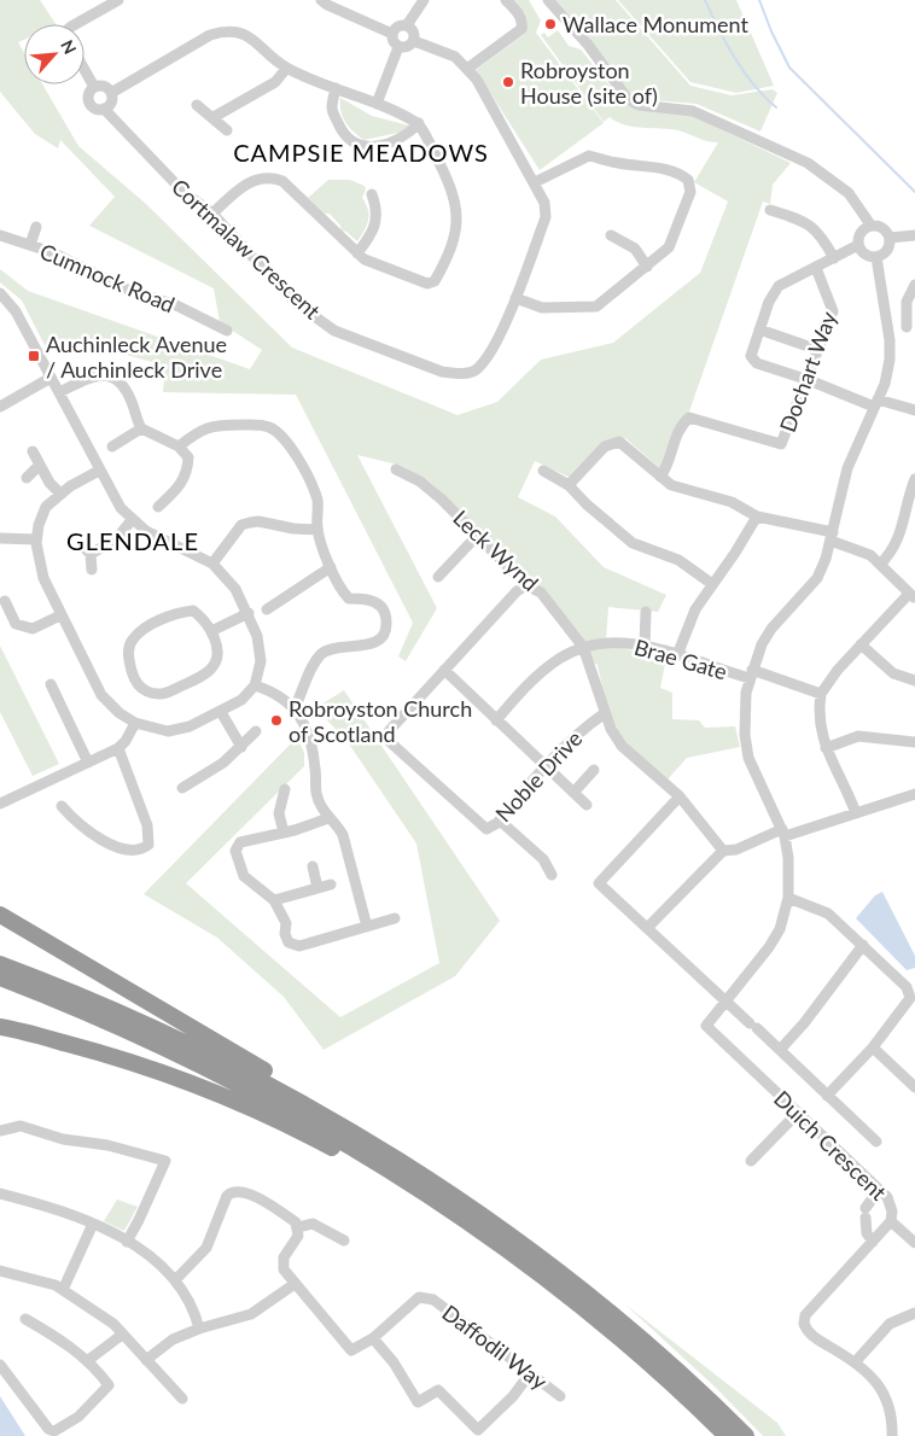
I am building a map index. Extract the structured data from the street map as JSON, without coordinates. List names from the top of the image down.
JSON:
{
  "streets": {
    "street": [
      "Cortmalaw Crescent",
      "Cumnock Road",
      "Dochart Way",
      "Leck Wynd",
      "Brae Gate",
      "Noble Drive",
      "Duich Crescent",
      "Daffodil Way"
    ]
  },
  "crossings": [
    ["Leck Wynd", "Brae Gate"],
    ["Leck Wynd", "Noble Drive"]
  ],
  "districts": ["CAMPSIE MEADOWS", "GLENDALE"],
  "places": {
    "other": ["Wallace Monument", "Robroyston House (site of)", "Robroyston Church of Scotland"],
    "transit": ["Auchinleck Avenue / Auchinleck Drive"]
  },
  "north": "top right"
}
